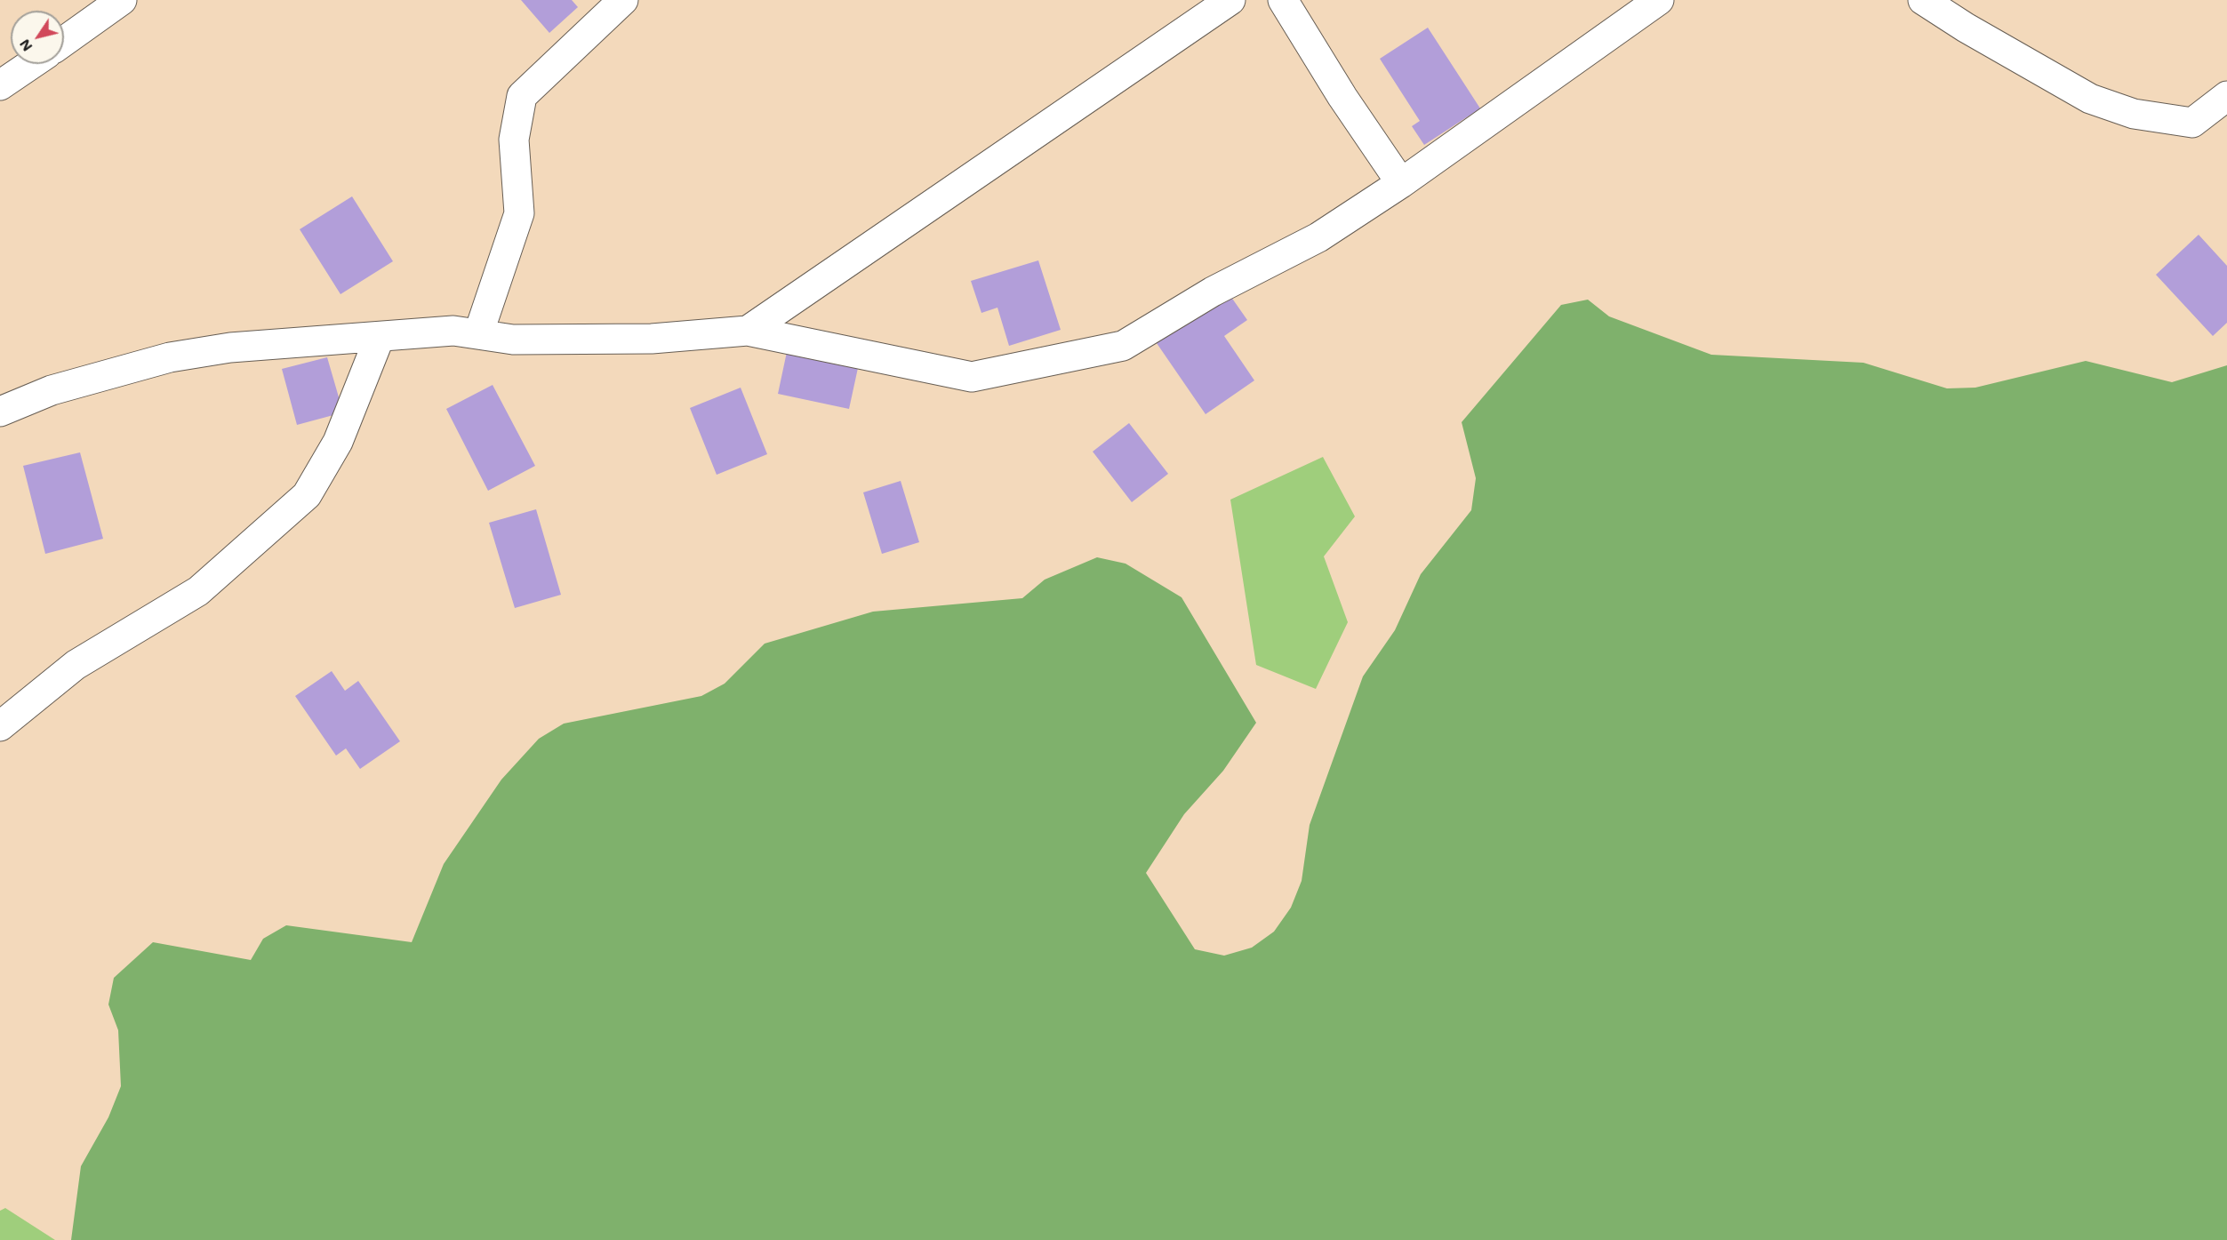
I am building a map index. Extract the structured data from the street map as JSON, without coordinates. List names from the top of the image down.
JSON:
{
  "north": "bottom left"
}
